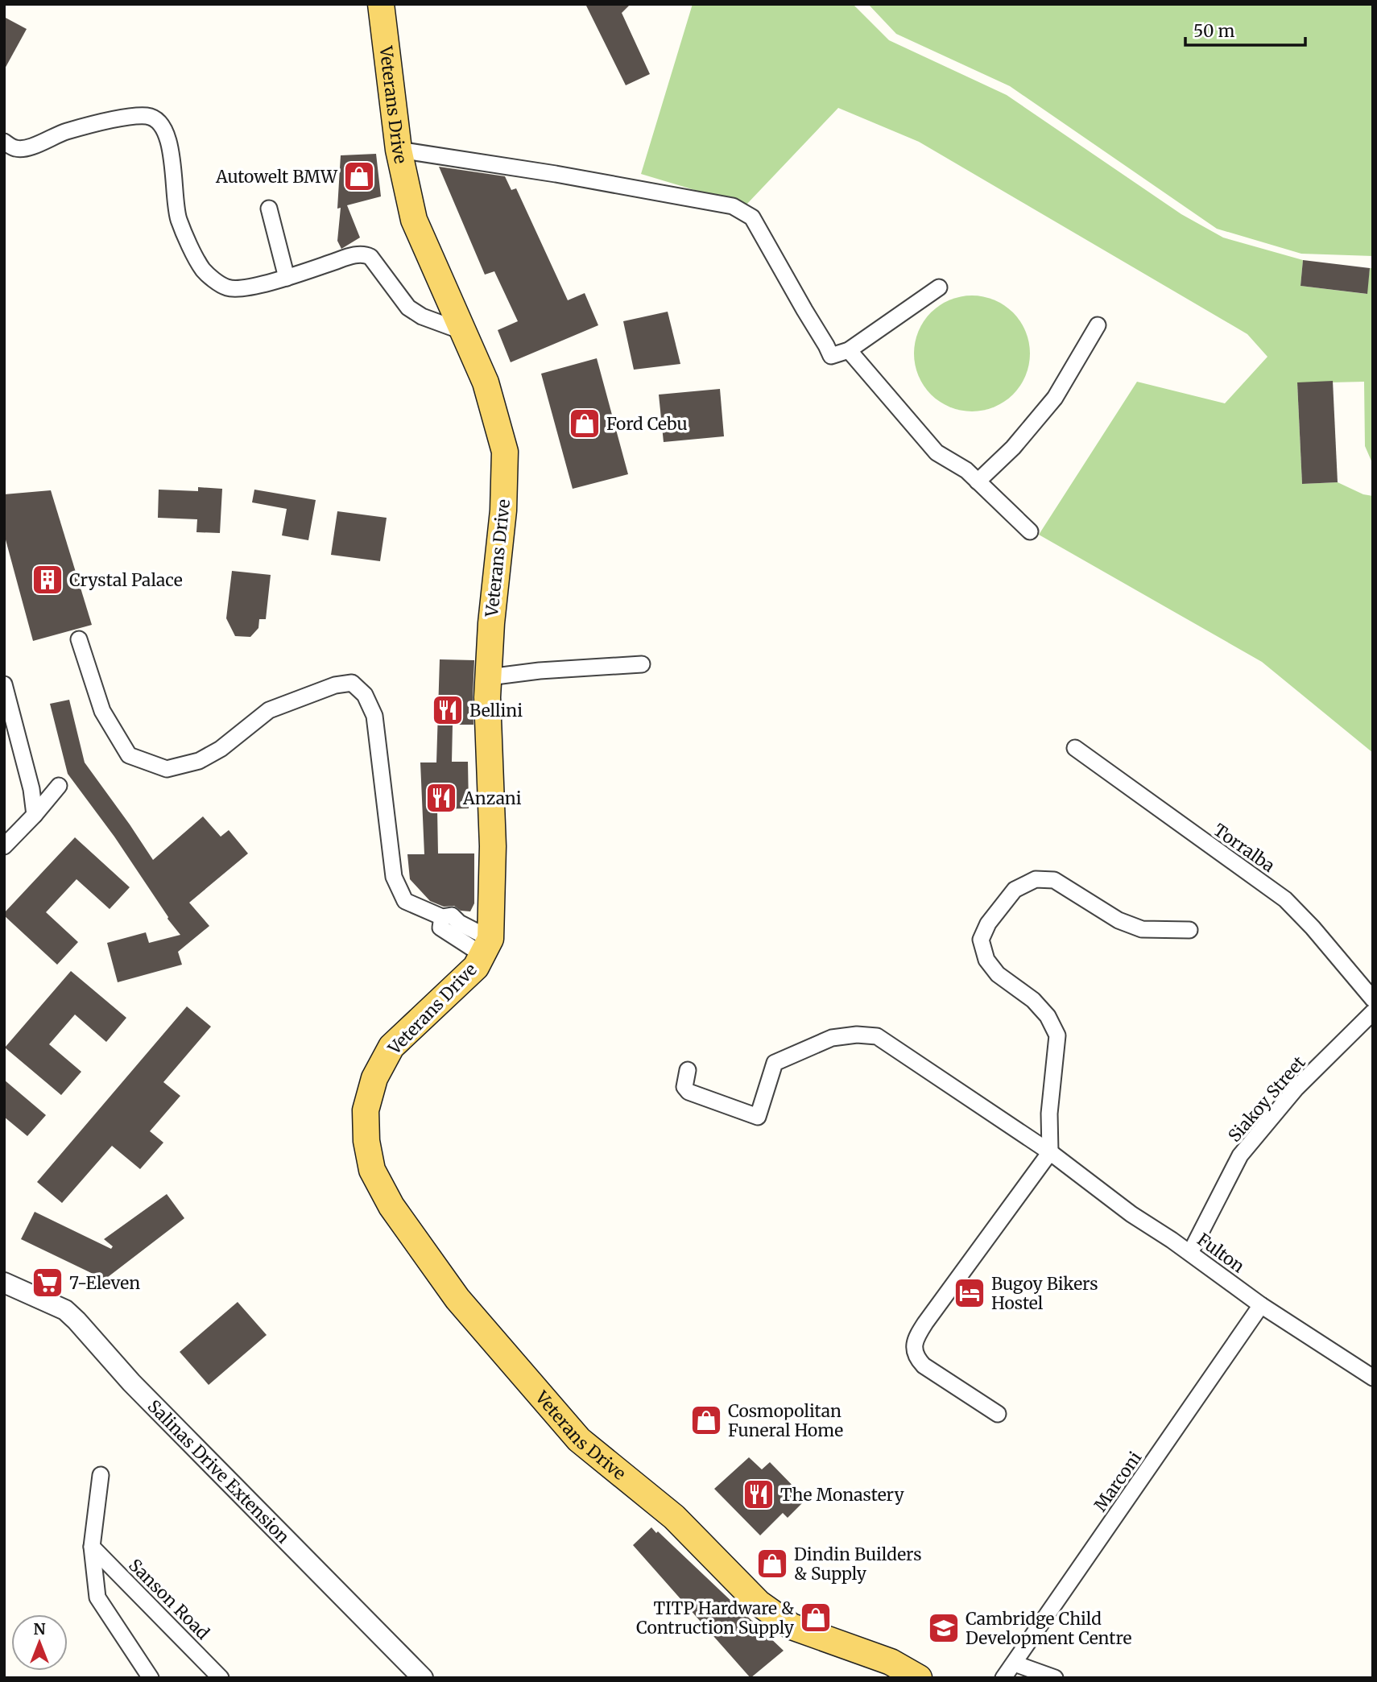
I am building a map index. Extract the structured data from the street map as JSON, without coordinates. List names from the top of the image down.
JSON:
{
  "streets": {
    "main road": ["Veterans Drive"],
    "street": [
      "Torralba",
      "Siakoy Street",
      "Fulton",
      "Salinas Drive Extension",
      "Marconi",
      "Sanson Road"
    ]
  },
  "crossings": [
    ["Siakoy Street", "Fulton"],
    ["Fulton", "Marconi"]
  ],
  "places": {
    "shop": [
      "Autowelt BMW",
      "Ford Cebu",
      "Cosmopolitan Funeral Home",
      "Dindin Builders & Supply",
      "TITP Hardware & Contruction Supply"
    ],
    "building": ["Crystal Palace"],
    "restaurant": ["Bellini", "Anzani", "The Monastery"],
    "supermarket": ["7-Eleven"],
    "hotel": ["Bugoy Bikers Hostel"],
    "school or university": ["Cambridge Child Development Centre"]
  },
  "scale_bar": "50 m",
  "north": "top"
}
